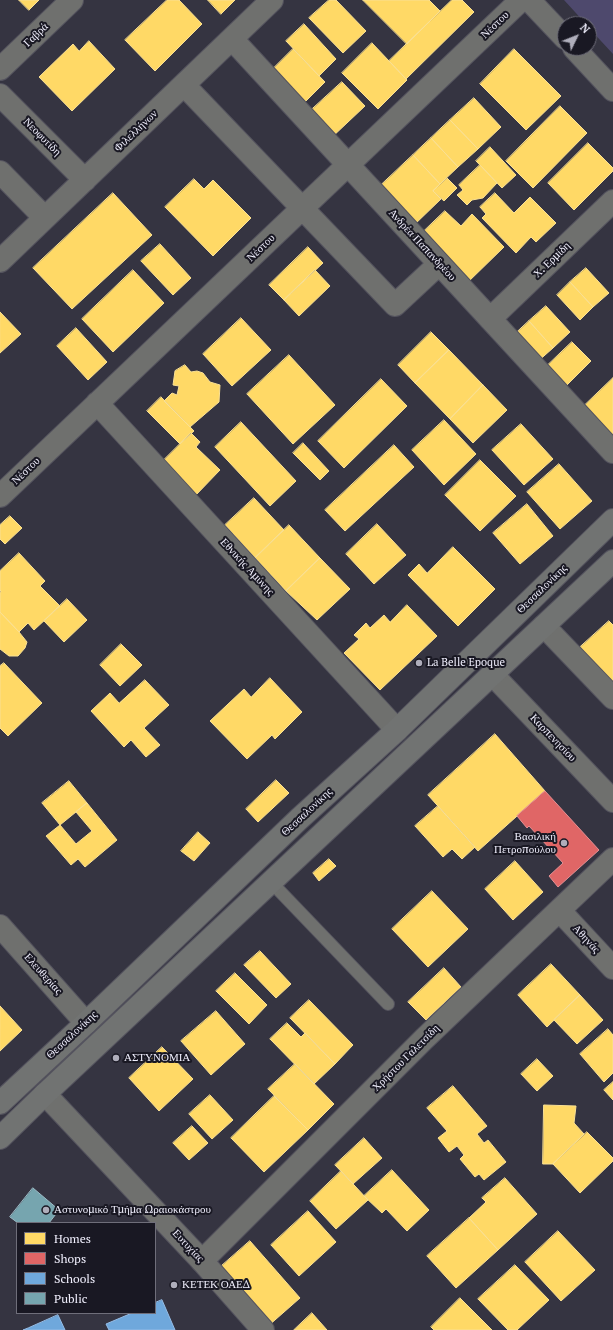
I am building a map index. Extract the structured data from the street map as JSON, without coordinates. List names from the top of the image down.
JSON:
{
  "streets": {
    "main road": ["Θεσσαλονίκης"],
    "street": [
      "Νέστου",
      "Γαβρά",
      "Φιλελλήνων",
      "Νεοφυτίδη",
      "Ανδρέα Παπανδρέου",
      "Χ. Ερμίδη",
      "Εθνικής Αμύνης",
      "Καρπενησίου",
      "Αθηνάς",
      "Ελευθερίας",
      "Χρήστου Γαλετσίδη",
      "Ευτυχίας"
    ]
  },
  "crossings": [
    ["Νέστου", "Ανδρέα Παπανδρέου"],
    ["Νέστου", "Εθνικής Αμύνης"],
    ["Φιλελλήνων", "Νεοφυτίδη"],
    ["Φιλελλήνων", "Ανδρέα Παπανδρέου"],
    ["Ανδρέα Παπανδρέου", "Χ. Ερμίδη"],
    ["Εθνικής Αμύνης", "Θεσσαλονίκης"],
    ["Θεσσαλονίκης", "Ελευθερίας"],
    ["Αθηνάς", "Χρήστου Γαλετσίδη"],
    ["Χρήστου Γαλετσίδη", "Ευτυχίας"]
  ],
  "places": [
    "La Belle Epoque",
    "Βασιλική Πετροπούλου",
    "ΑΣΤΥΝΟΜΙΑ",
    "Αστυνομικό Τμήμα Ωραιοκάστρου",
    "ΚΕΤΕΚ ΟΑΕΔ"
  ],
  "legend": [
    "Homes",
    "Shops",
    "Schools",
    "Public"
  ],
  "north": "top right"
}
